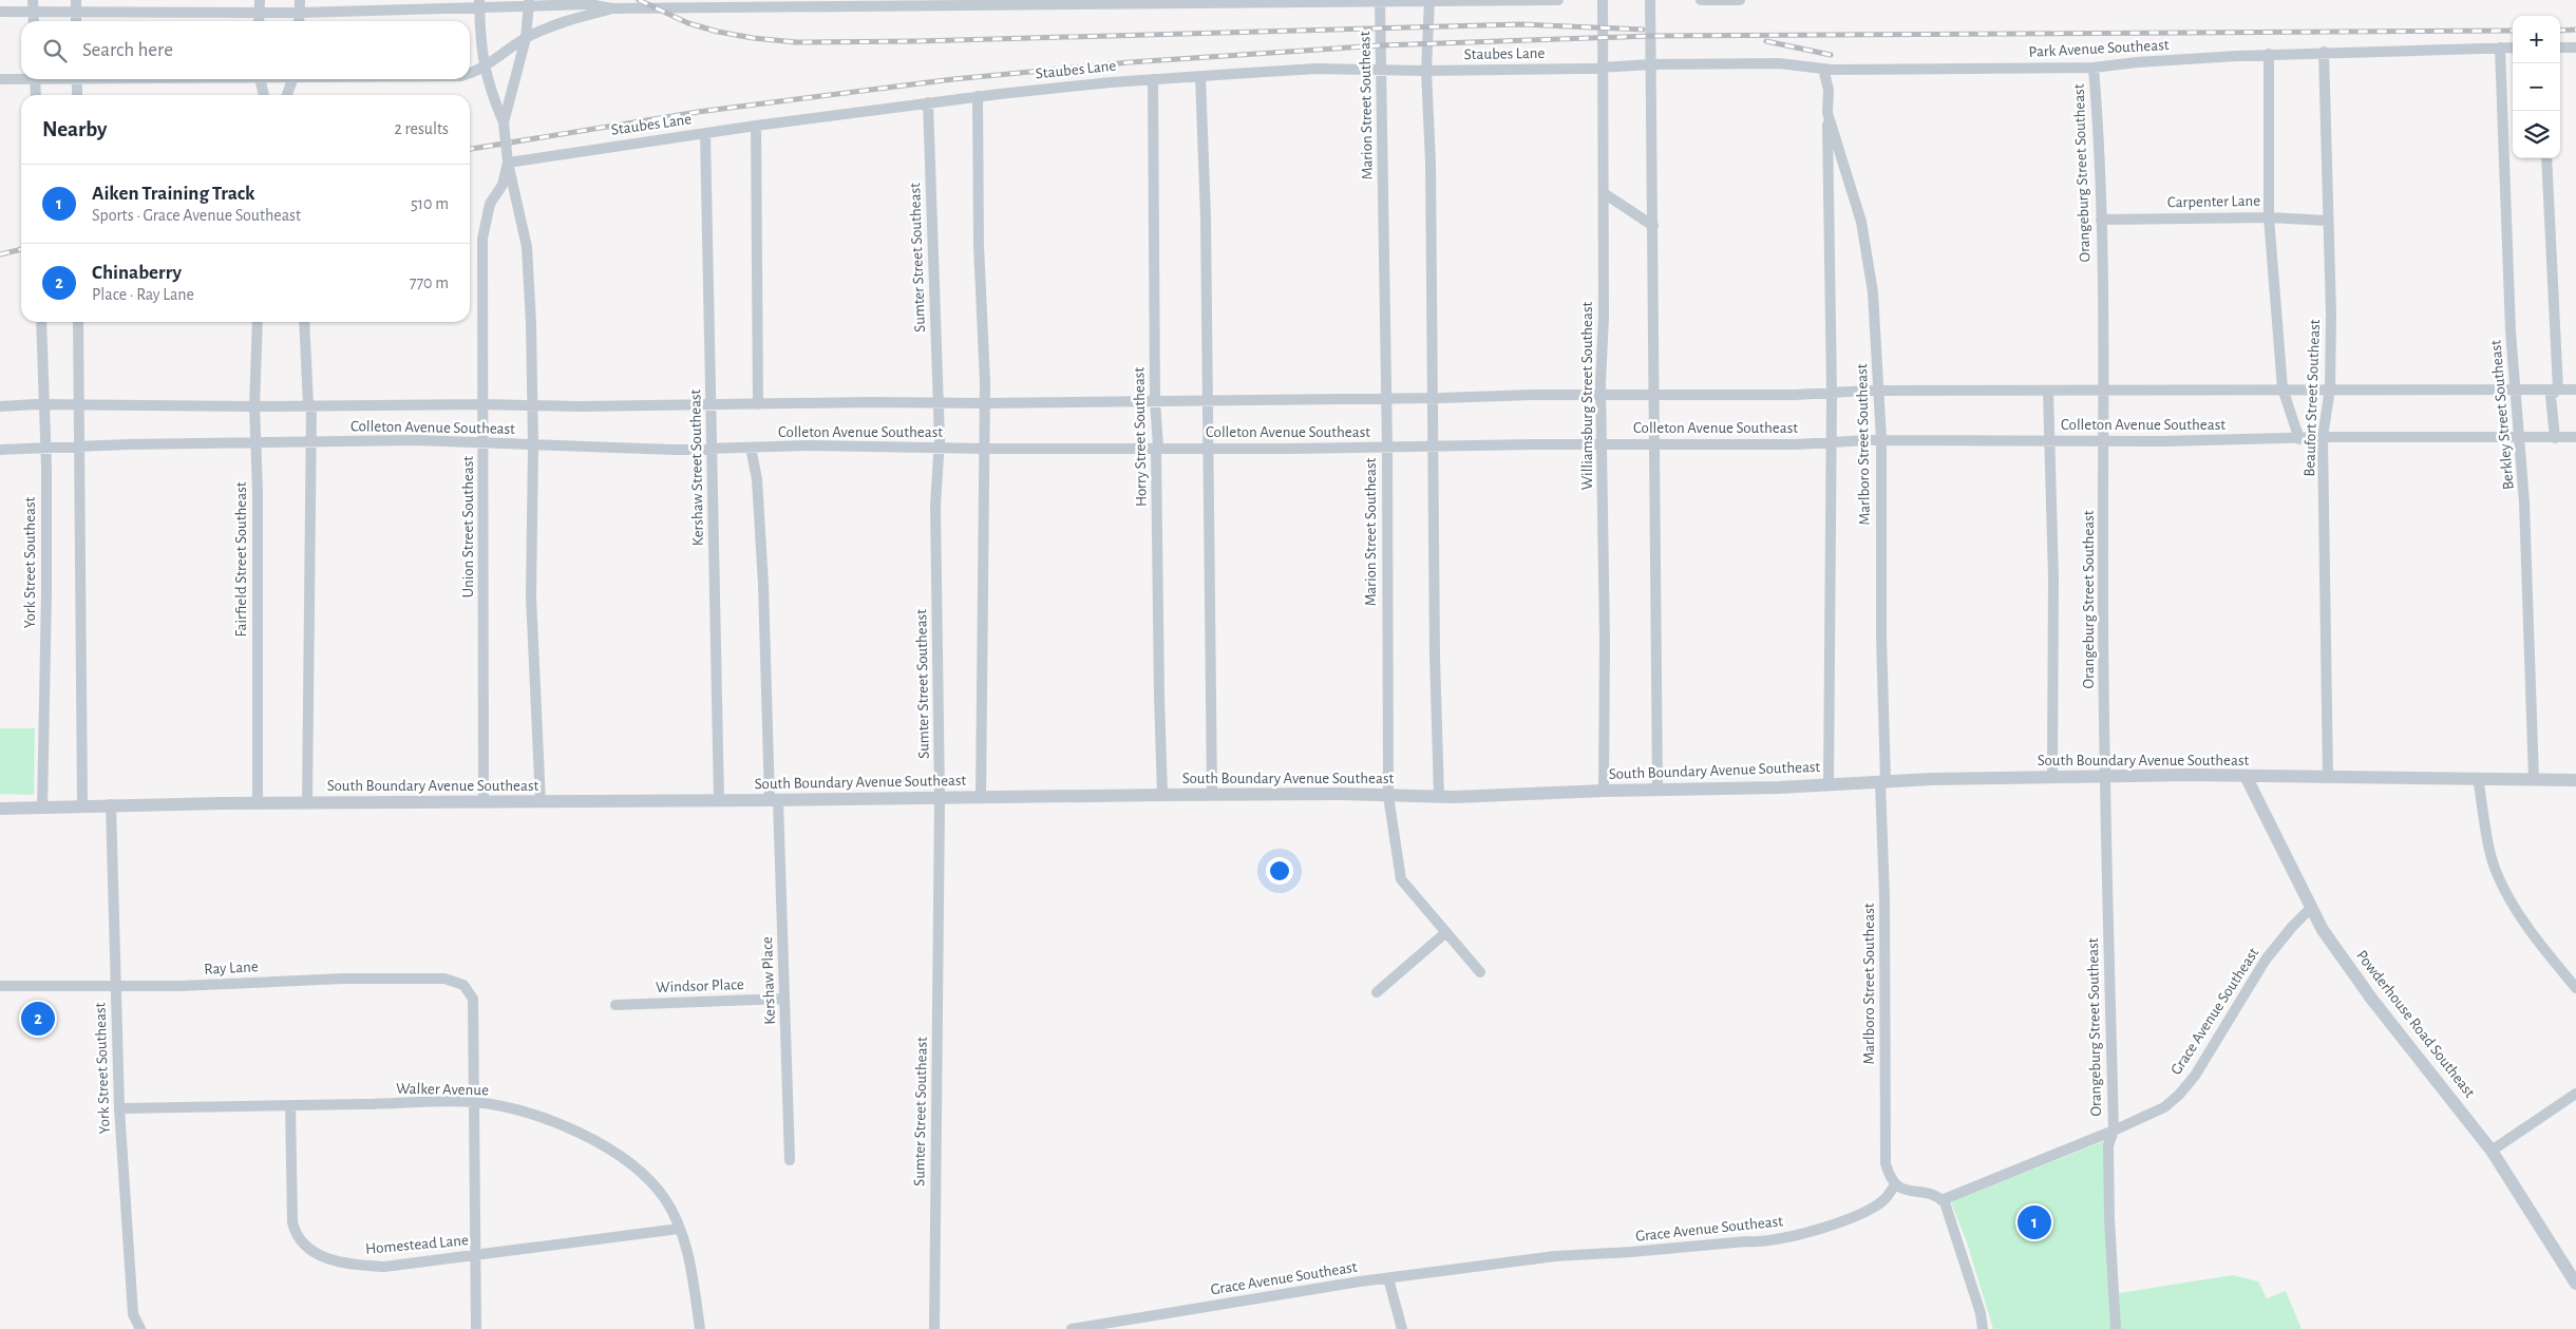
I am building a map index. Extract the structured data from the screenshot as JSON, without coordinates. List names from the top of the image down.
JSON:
{
  "streets": {
    "street": [
      "Park Avenue Southeast",
      "Staubes Lane",
      "Marion Street Southeast",
      "Orangeburg Street Southeast",
      "Carpenter Lane",
      "Sumter Street Southeast",
      "Williamsburg Street Southeast",
      "Beaufort Street Southeast",
      "Berkley Street Southeast",
      "Colleton Avenue Southeast",
      "Horry Street Southeast",
      "Marlboro Street Southeast",
      "Kershaw Street Southeast",
      "Union Street Southeast",
      "Fairfield Street Southeast",
      "York Street Southeast",
      "South Boundary Avenue Southeast",
      "Ray Lane",
      "Kershaw Place",
      "Windsor Place",
      "Grace Avenue Southeast",
      "Powderhouse Road Southeast",
      "Walker Avenue",
      "Homestead Lane"
    ]
  },
  "crossings": [
    ["Park Avenue Southeast", "Staubes Lane"],
    ["Park Avenue Southeast", "Orangeburg Street Southeast"],
    ["Park Avenue Southeast", "Beaufort Street Southeast"],
    ["Park Avenue Southeast", "Berkley Street Southeast"],
    ["Park Avenue Southeast", "Marlboro Street Southeast"],
    ["Staubes Lane", "Marion Street Southeast"],
    ["Staubes Lane", "Sumter Street Southeast"],
    ["Staubes Lane", "Williamsburg Street Southeast"],
    ["Staubes Lane", "Horry Street Southeast"],
    ["Staubes Lane", "Kershaw Street Southeast"],
    ["Staubes Lane", "Union Street Southeast"],
    ["Marion Street Southeast", "Colleton Avenue Southeast"],
    ["Marion Street Southeast", "South Boundary Avenue Southeast"],
    ["Orangeburg Street Southeast", "Carpenter Lane"],
    ["Orangeburg Street Southeast", "Colleton Avenue Southeast"],
    ["Orangeburg Street Southeast", "South Boundary Avenue Southeast"],
    ["Orangeburg Street Southeast", "Grace Avenue Southeast"],
    ["Carpenter Lane", "Beaufort Street Southeast"],
    ["Sumter Street Southeast", "Colleton Avenue Southeast"],
    ["Sumter Street Southeast", "South Boundary Avenue Southeast"],
    ["Williamsburg Street Southeast", "Colleton Avenue Southeast"],
    ["Williamsburg Street Southeast", "South Boundary Avenue Southeast"],
    ["Beaufort Street Southeast", "Colleton Avenue Southeast"],
    ["Beaufort Street Southeast", "South Boundary Avenue Southeast"],
    ["Berkley Street Southeast", "Colleton Avenue Southeast"],
    ["Berkley Street Southeast", "South Boundary Avenue Southeast"],
    ["Colleton Avenue Southeast", "Horry Street Southeast"],
    ["Colleton Avenue Southeast", "Marlboro Street Southeast"],
    ["Colleton Avenue Southeast", "Kershaw Street Southeast"],
    ["Colleton Avenue Southeast", "Union Street Southeast"],
    ["Colleton Avenue Southeast", "Fairfield Street Southeast"],
    ["Colleton Avenue Southeast", "York Street Southeast"],
    ["Horry Street Southeast", "South Boundary Avenue Southeast"],
    ["Marlboro Street Southeast", "South Boundary Avenue Southeast"],
    ["Marlboro Street Southeast", "Grace Avenue Southeast"],
    ["Kershaw Street Southeast", "South Boundary Avenue Southeast"],
    ["Union Street Southeast", "South Boundary Avenue Southeast"],
    ["Fairfield Street Southeast", "South Boundary Avenue Southeast"],
    ["York Street Southeast", "South Boundary Avenue Southeast"],
    ["York Street Southeast", "Ray Lane"],
    ["York Street Southeast", "Walker Avenue"],
    ["South Boundary Avenue Southeast", "Kershaw Place"],
    ["South Boundary Avenue Southeast", "Powderhouse Road Southeast"],
    ["Ray Lane", "Walker Avenue"],
    ["Kershaw Place", "Windsor Place"],
    ["Grace Avenue Southeast", "Powderhouse Road Southeast"],
    ["Walker Avenue", "Homestead Lane"]
  ],
  "page": {
    "map_buttons": ["+", "−"],
    "search": "Search here",
    "heading": ["Nearby", "2 results"],
    "list": [
      {
        "mark": "1",
        "name": "Aiken Training Track",
        "note": "Sports · Grace Avenue Southeast",
        "value": "510 m"
      },
      {
        "mark": "2",
        "name": "Chinaberry",
        "note": "Place · Ray Lane",
        "value": "770 m"
      }
    ],
    "pins": ["2", "1"]
  }
}
